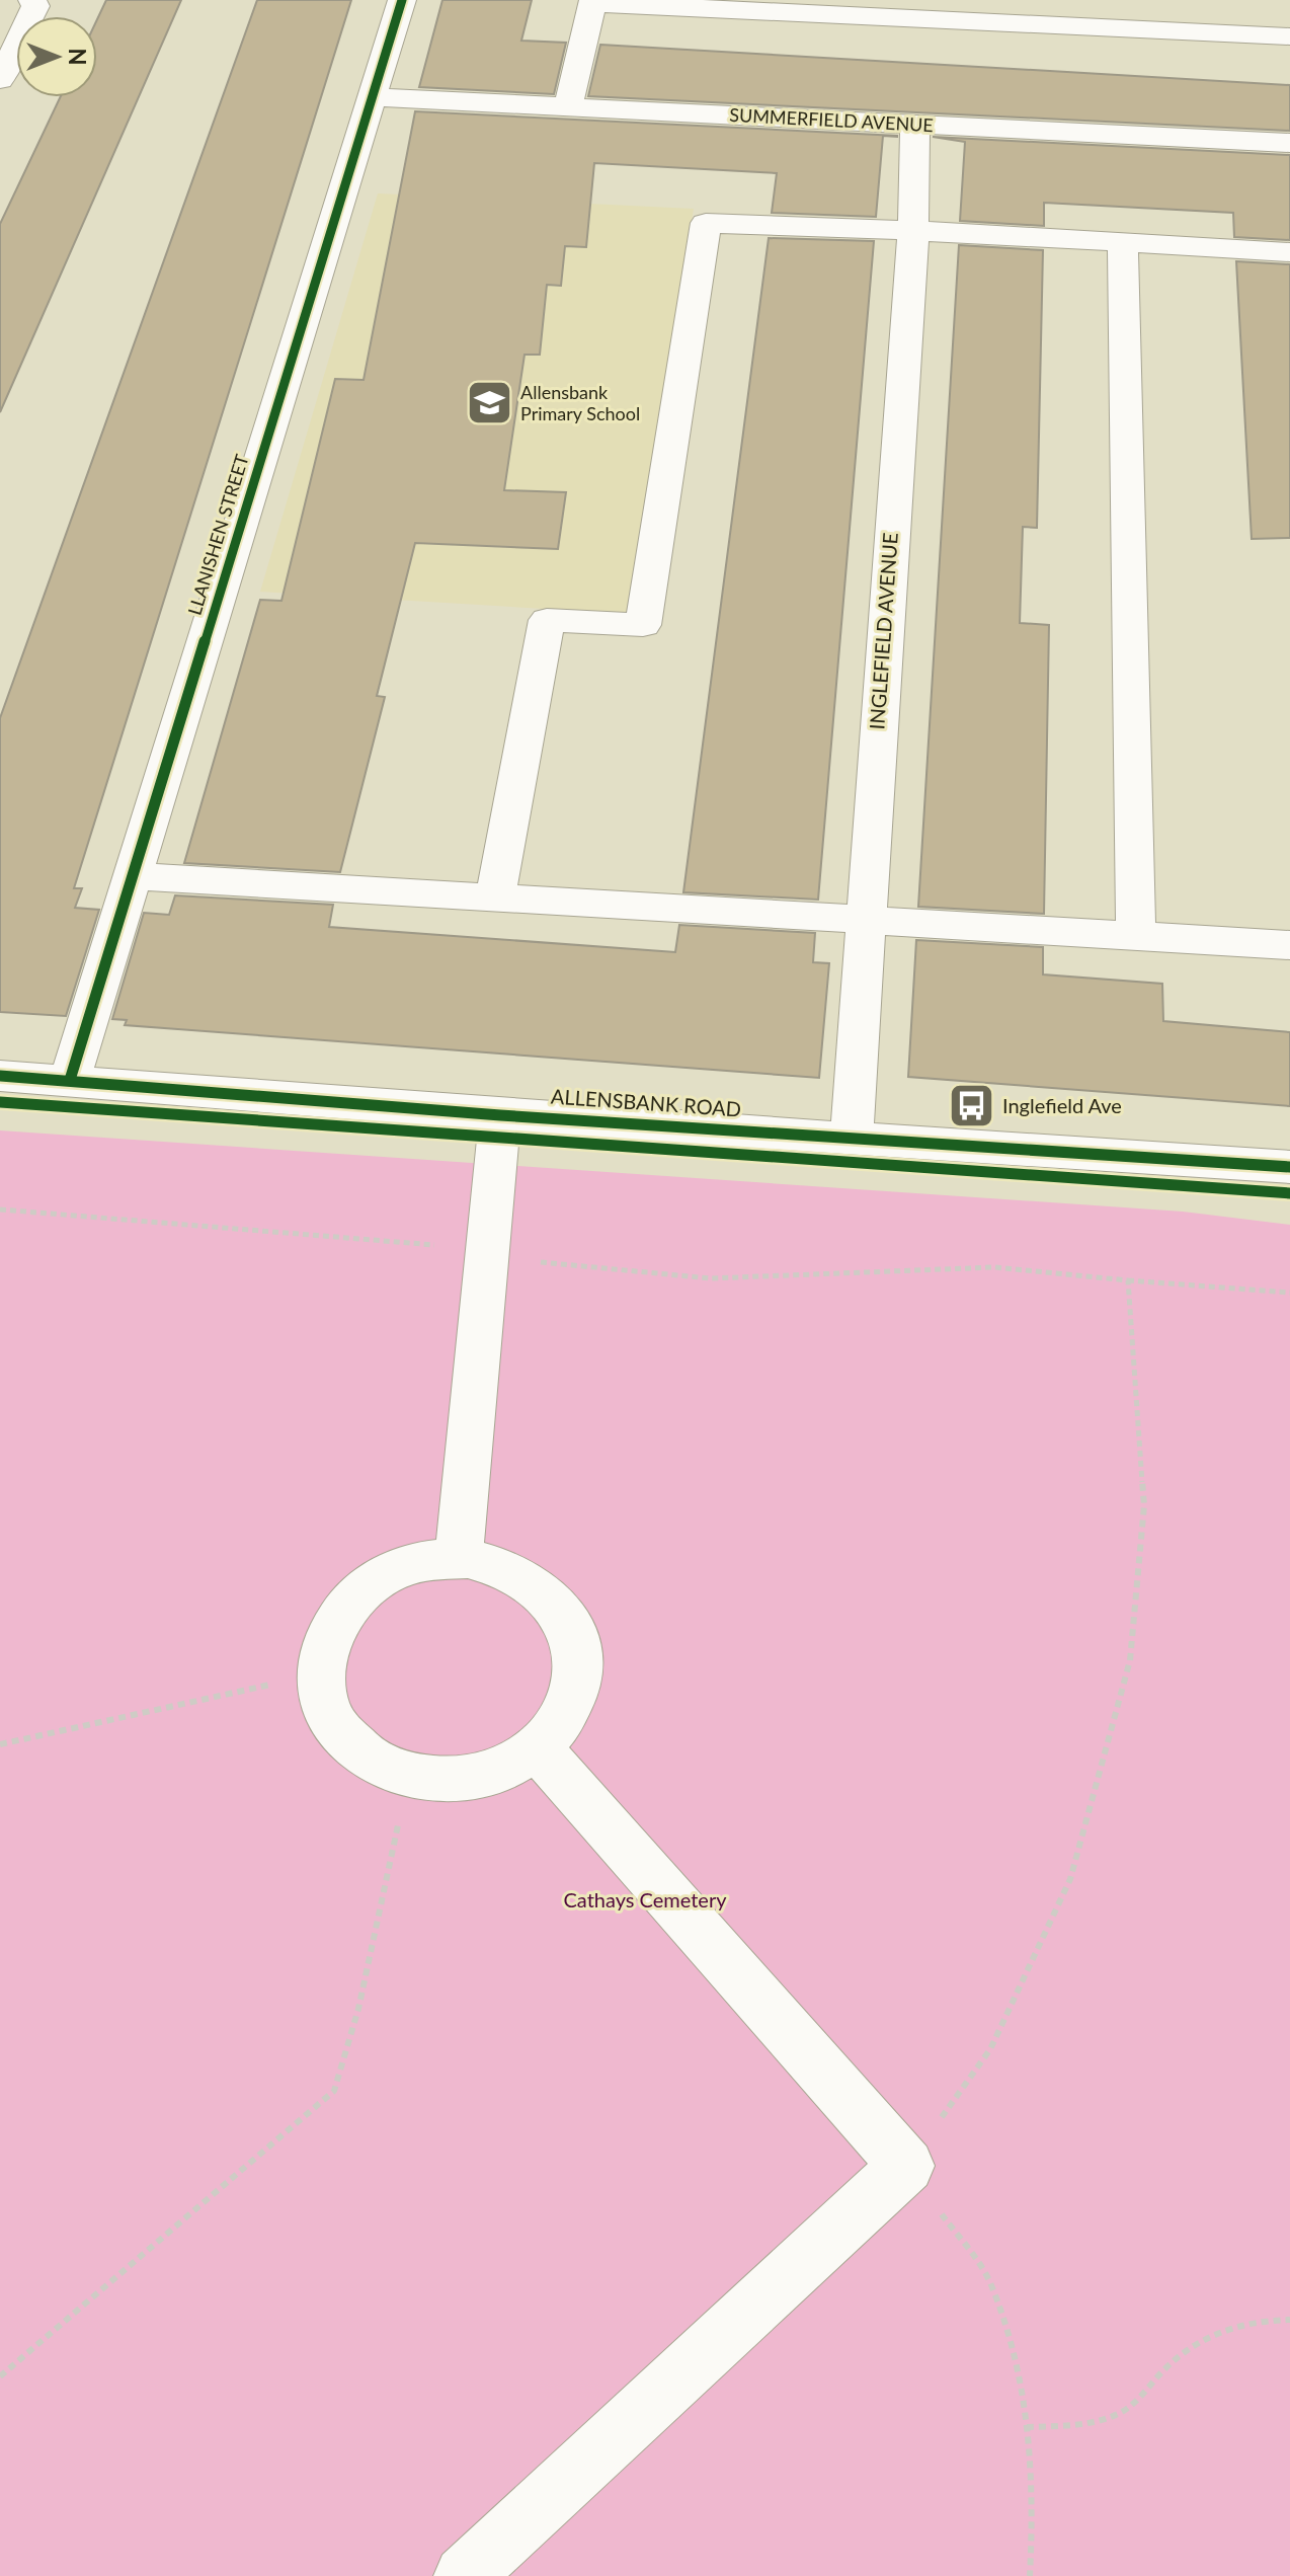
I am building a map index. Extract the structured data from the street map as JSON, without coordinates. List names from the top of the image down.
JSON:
{
  "streets": {
    "street": [
      "SUMMERFIELD AVENUE",
      "LLANISHEN STREET",
      "INGLEFIELD AVENUE",
      "ALLENSBANK ROAD"
    ]
  },
  "crossings": [
    ["SUMMERFIELD AVENUE", "LLANISHEN STREET"],
    ["SUMMERFIELD AVENUE", "INGLEFIELD AVENUE"],
    ["LLANISHEN STREET", "ALLENSBANK ROAD"],
    ["INGLEFIELD AVENUE", "ALLENSBANK ROAD"]
  ],
  "parks": ["Cathays Cemetery"],
  "places": {
    "school or university": ["Allensbank Primary School"],
    "bus stop": ["Inglefield Ave"]
  },
  "north": "right"
}
